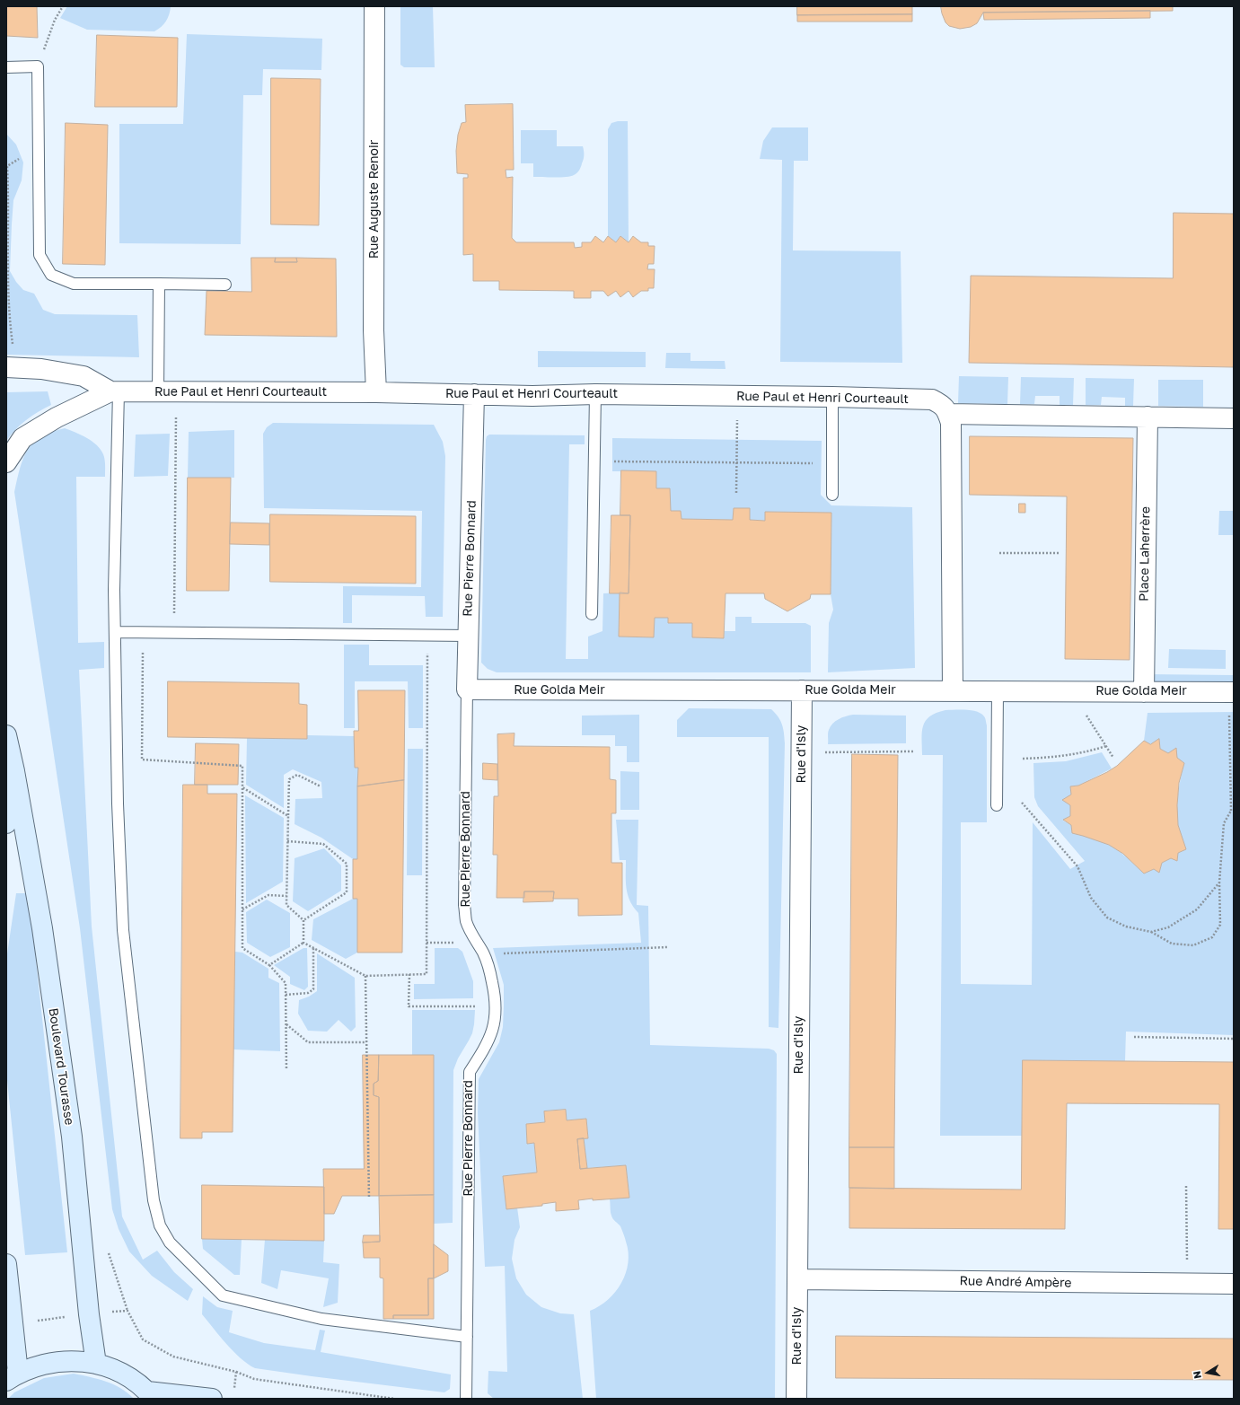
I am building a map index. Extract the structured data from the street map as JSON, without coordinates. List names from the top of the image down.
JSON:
{
  "streets": {
    "main road": ["Boulevard Tourasse"],
    "street": [
      "Rue Auguste Renoir",
      "Rue Paul et Henri Courteault",
      "Place Laherrère",
      "Rue Pierre Bonnard",
      "Rue Golda Meir",
      "Rue d'Isly",
      "Rue André Ampère"
    ]
  },
  "crossings": [
    ["Rue Auguste Renoir", "Rue Paul et Henri Courteault"],
    ["Rue Paul et Henri Courteault", "Rue Pierre Bonnard"],
    ["Place Laherrère", "Rue Golda Meir"],
    ["Rue Pierre Bonnard", "Rue Golda Meir"],
    ["Rue Golda Meir", "Rue d'Isly"],
    ["Rue d'Isly", "Rue André Ampère"]
  ],
  "north": "left"
}
